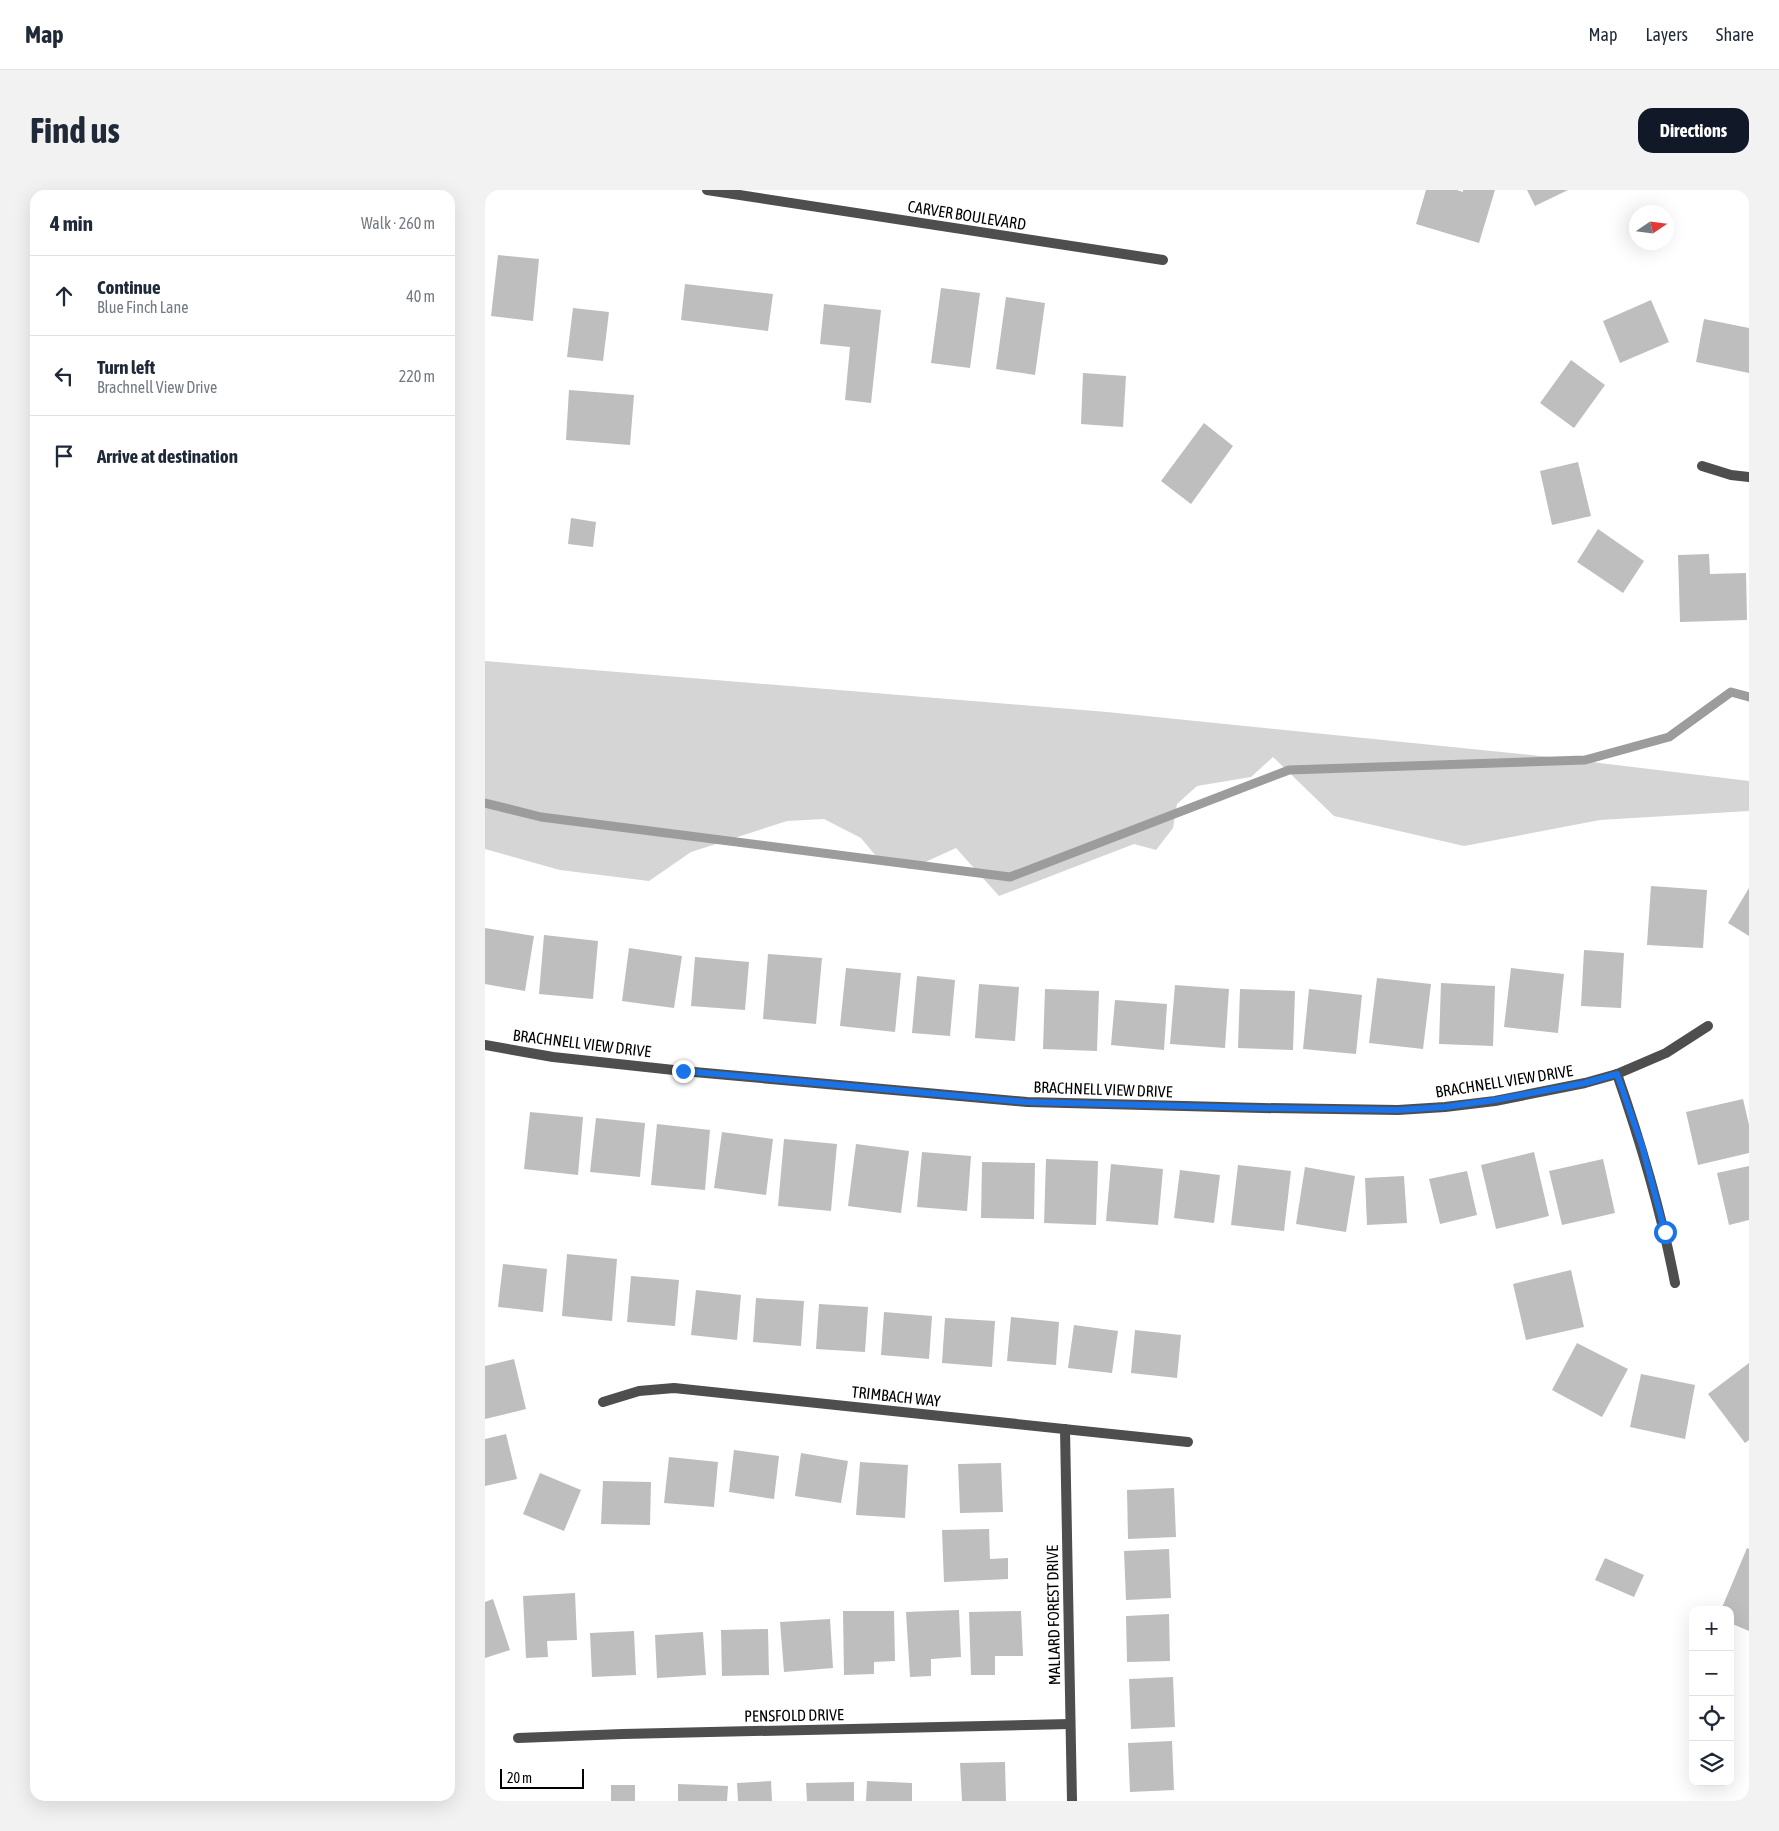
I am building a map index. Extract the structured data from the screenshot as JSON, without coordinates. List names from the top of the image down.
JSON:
{
  "streets": {
    "street": [
      "CARVER BOULEVARD",
      "BRACHNELL VIEW DRIVE",
      "TRIMBACH WAY",
      "MALLARD FOREST DRIVE",
      "PENSFOLD DRIVE"
    ]
  },
  "crossings": [
    ["TRIMBACH WAY", "MALLARD FOREST DRIVE"],
    ["MALLARD FOREST DRIVE", "PENSFOLD DRIVE"]
  ],
  "scale_bar": "20 m",
  "north": "right",
  "page": {
    "header": "Map",
    "nav": ["Map", "Layers", "Share"],
    "buttons": "Directions",
    "title": "Find us",
    "heading": ["4 min", "Walk · 260 m"],
    "list": [
      ["Continue", "Blue Finch Lane", "40 m"],
      ["Turn left", "Brachnell View Drive", "220 m"],
      "Arrive at destination"
    ],
    "map_buttons": ["+", "−"],
    "scale": "20 m"
  }
}
